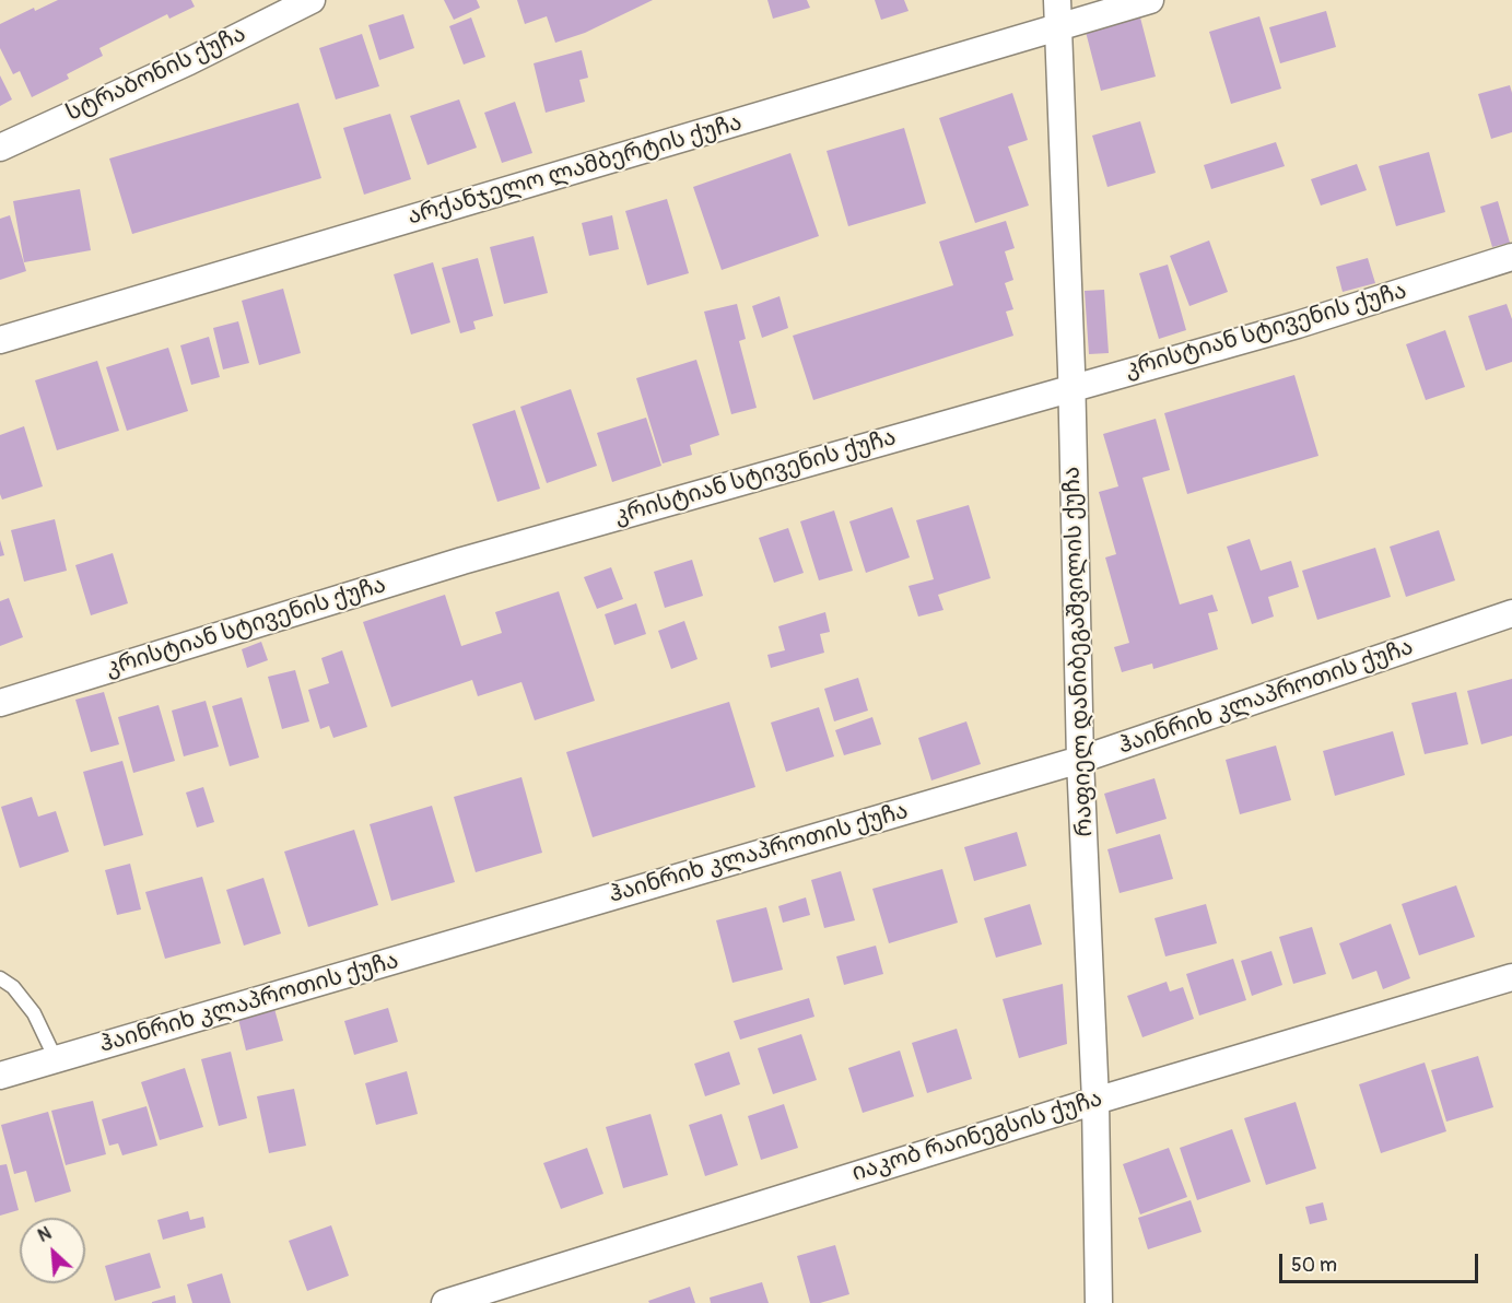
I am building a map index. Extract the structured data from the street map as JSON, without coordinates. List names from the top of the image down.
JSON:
{
  "streets": {
    "street": [
      "სტრაბონის ქუჩა",
      "არქანჯელო ლამბერტის ქუჩა",
      "კრისტიან სტივენის ქუჩა",
      "რაფიელ დანიბეგაშვილის ქუჩა",
      "ჰაინრიხ კლაპროთის ქუჩა",
      "იაკობ რაინეგსის ქუჩა"
    ]
  },
  "crossings": [
    ["არქანჯელო ლამბერტის ქუჩა", "რაფიელ დანიბეგაშვილის ქუჩა"],
    ["კრისტიან სტივენის ქუჩა", "რაფიელ დანიბეგაშვილის ქუჩა"],
    ["რაფიელ დანიბეგაშვილის ქუჩა", "ჰაინრიხ კლაპროთის ქუჩა"],
    ["რაფიელ დანიბეგაშვილის ქუჩა", "იაკობ რაინეგსის ქუჩა"]
  ],
  "scale_bar": "50 m",
  "north": "top left"
}
